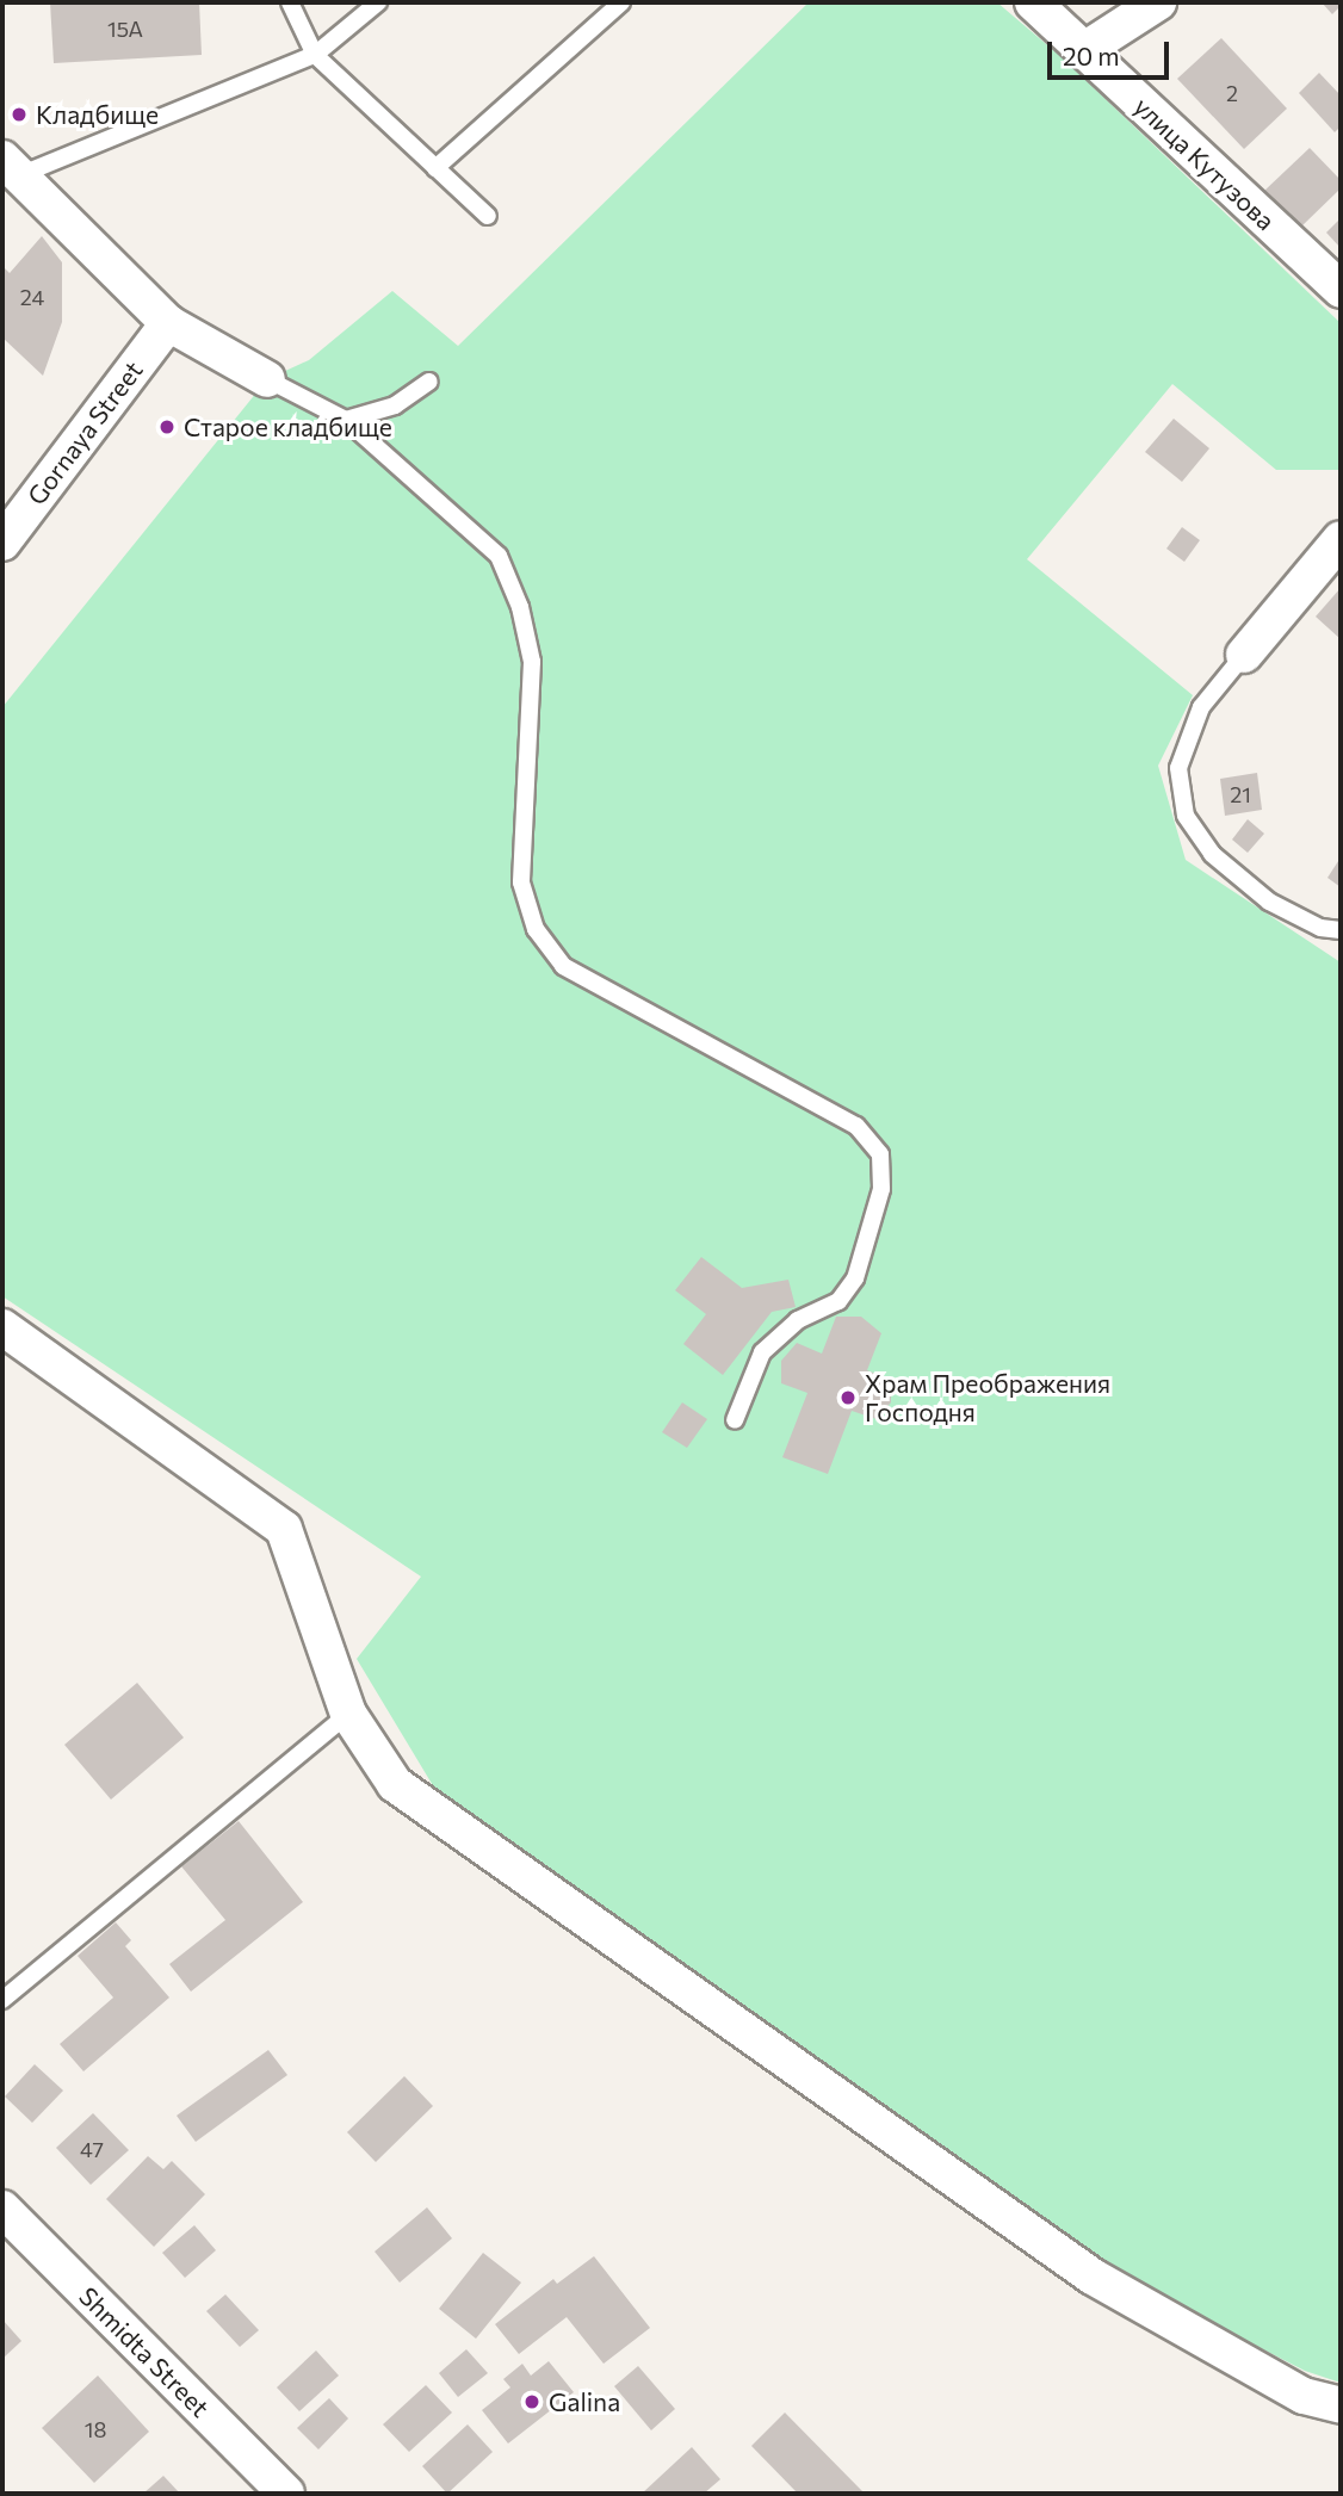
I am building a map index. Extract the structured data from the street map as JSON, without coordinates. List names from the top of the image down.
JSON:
{
  "streets": {
    "street": ["улица Кутузова", "Gornaya Street", "Shmidta Street"]
  },
  "places": [
    "Кладбище",
    "Старое кладбище",
    "Храм Преображения Господня",
    "Galina"
  ],
  "house_numbers": [
    "15А",
    "2",
    "24",
    "21",
    "47",
    "18"
  ],
  "scale_bar": "20 m"
}
